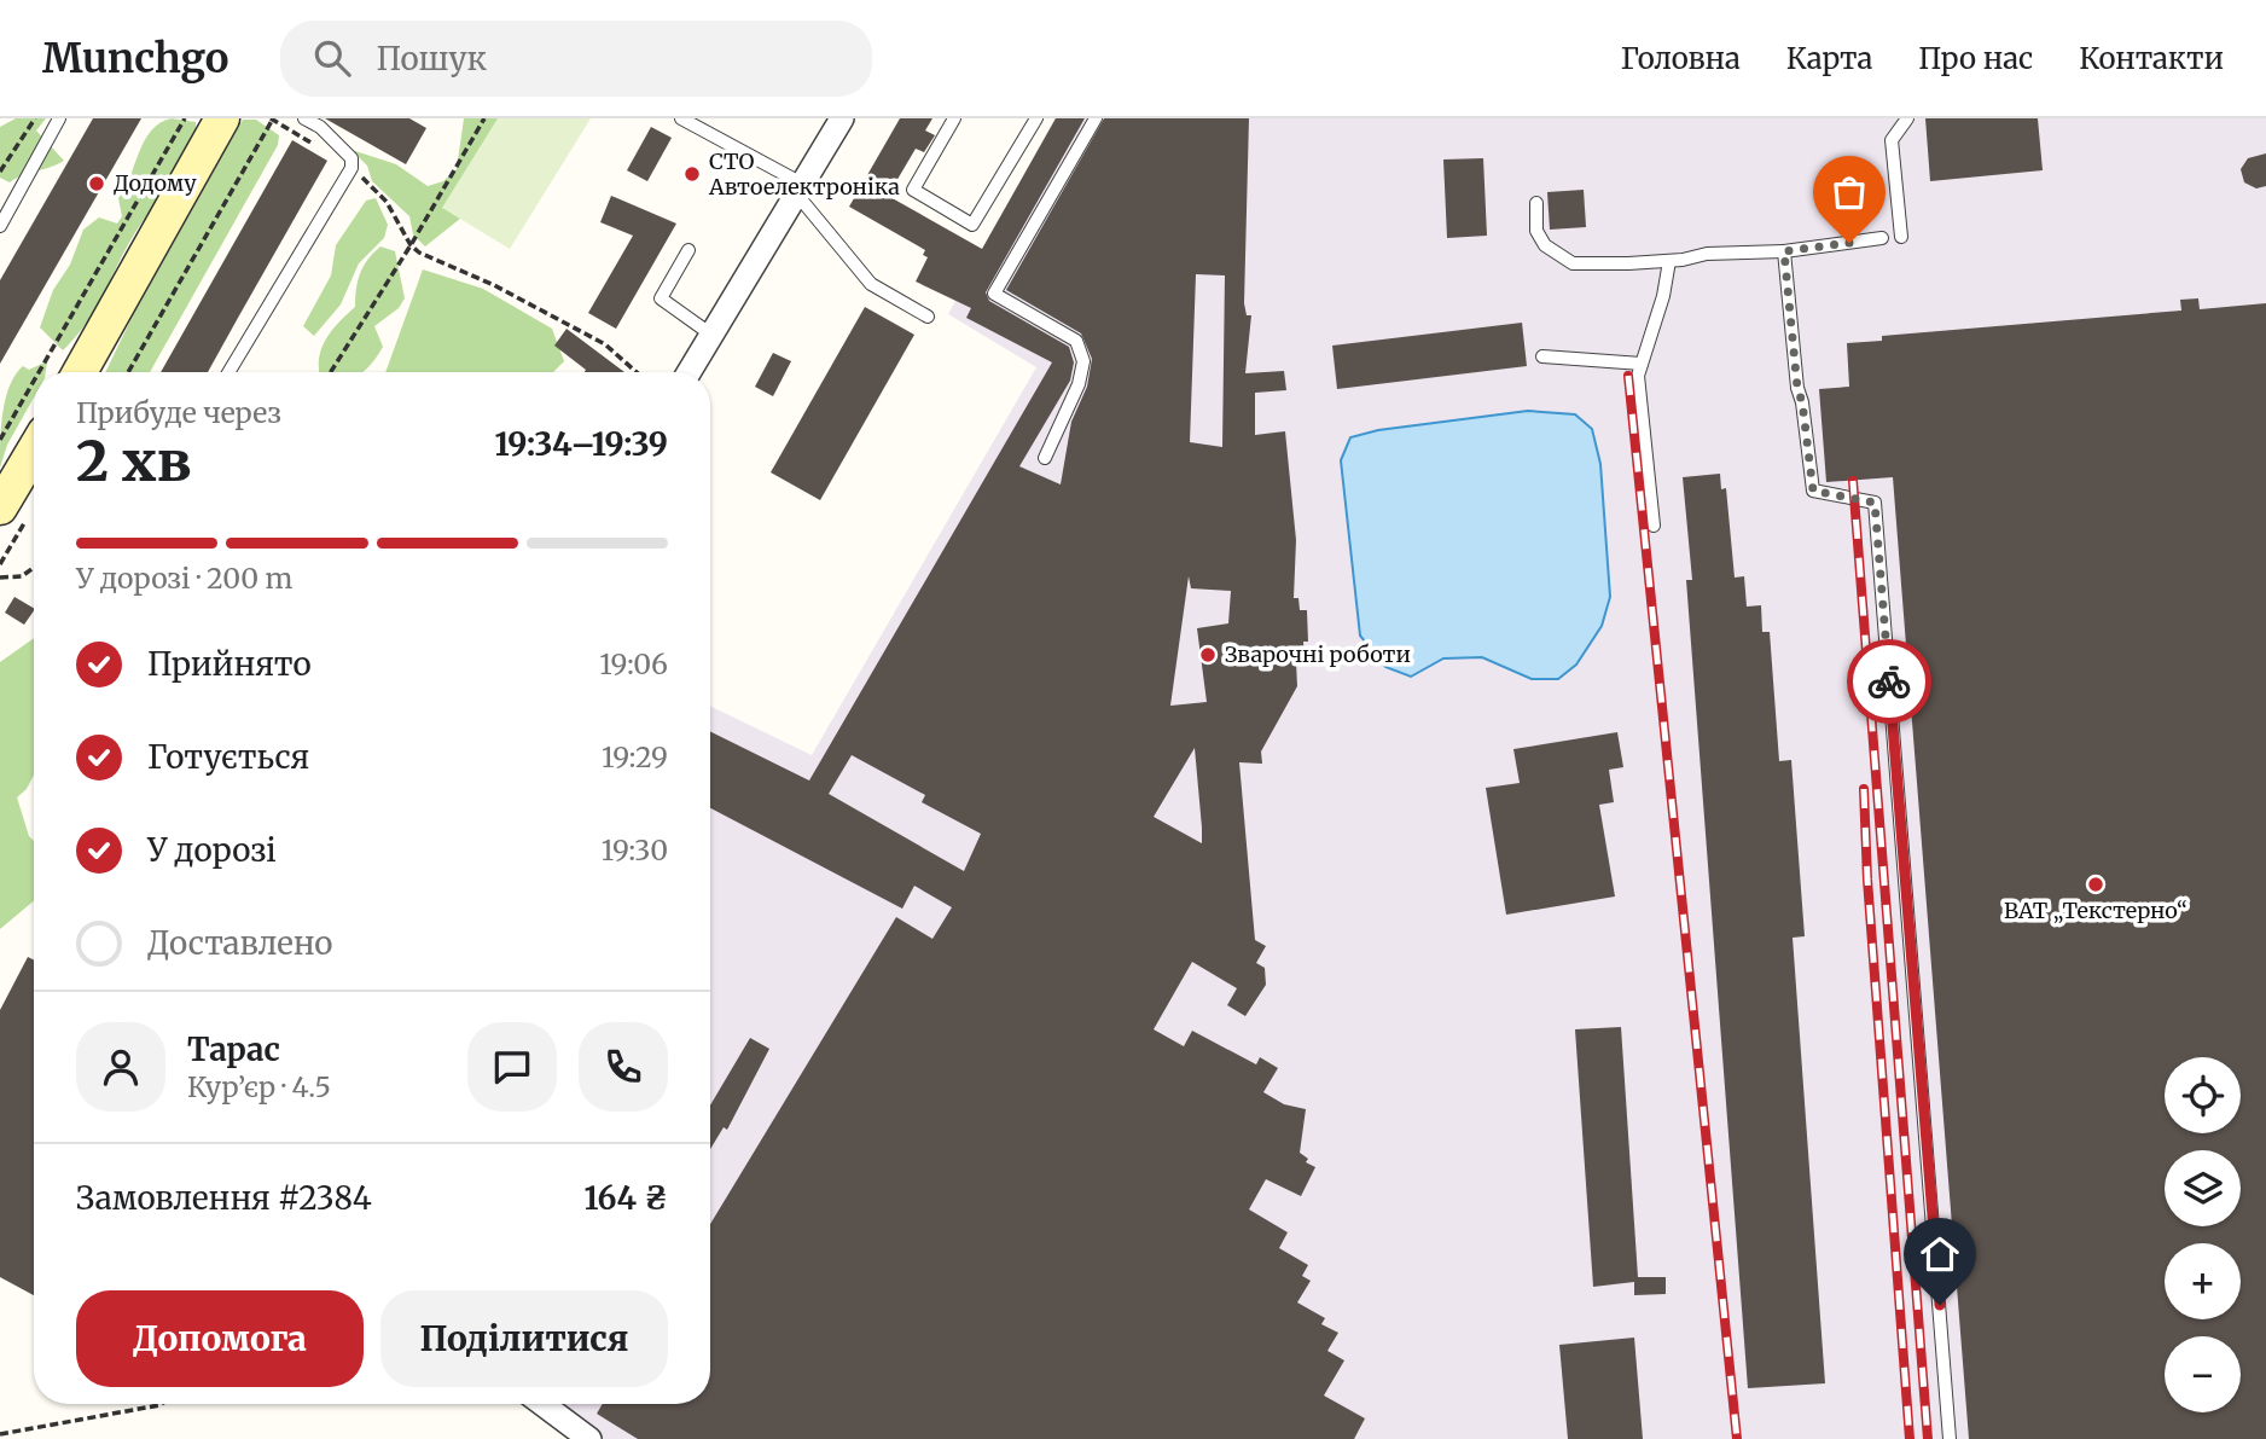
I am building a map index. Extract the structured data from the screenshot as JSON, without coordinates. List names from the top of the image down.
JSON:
{
  "places": [
    "СТО Автоелектроніка",
    "Додому",
    "Зварочні роботи",
    "ВАТ „Текстерно“"
  ],
  "page": {
    "header": "Munchgo",
    "search": "Пошук",
    "nav": [
      "Головна",
      "Карта",
      "Про нас",
      "Контакти"
    ],
    "heading": ["2 хв", "Прибуде через", "19:34–19:39"],
    "panel": [
      "Тарас",
      "Кур’єр · 4.5",
      "Замовлення #2384",
      "164 ₴"
    ],
    "bar": "У дорозі · 200 m",
    "list": [
      ["Прийнято", "19:06"],
      ["Готується", "19:29"],
      ["У дорозі", "19:30"],
      "Доставлено"
    ],
    "map_buttons": ["+", "−"],
    "buttons": ["Допомога", "Поділитися"]
  }
}
